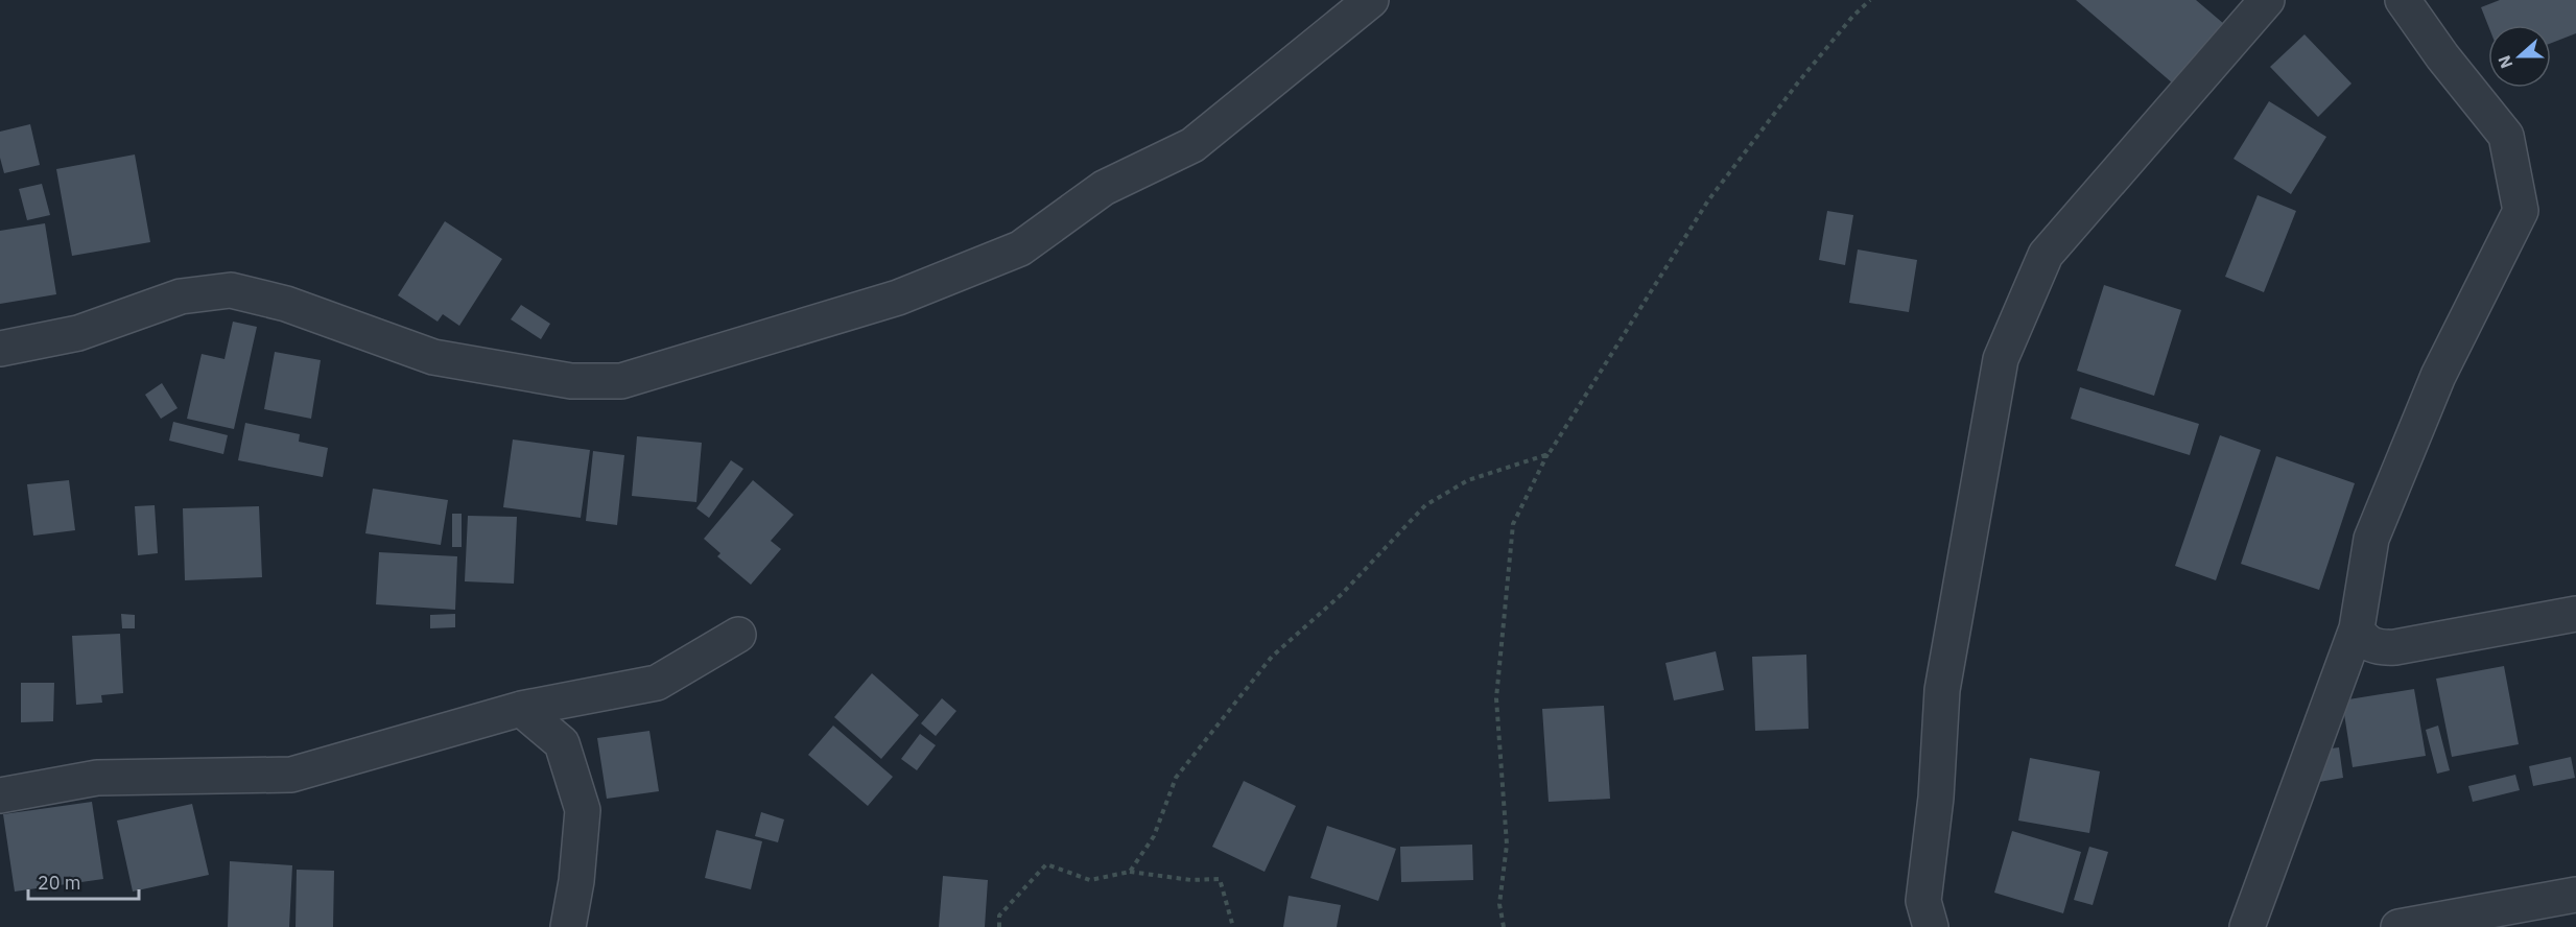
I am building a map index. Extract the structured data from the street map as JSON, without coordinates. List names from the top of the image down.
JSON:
{
  "scale_bar": "20 m",
  "north": "left"
}
